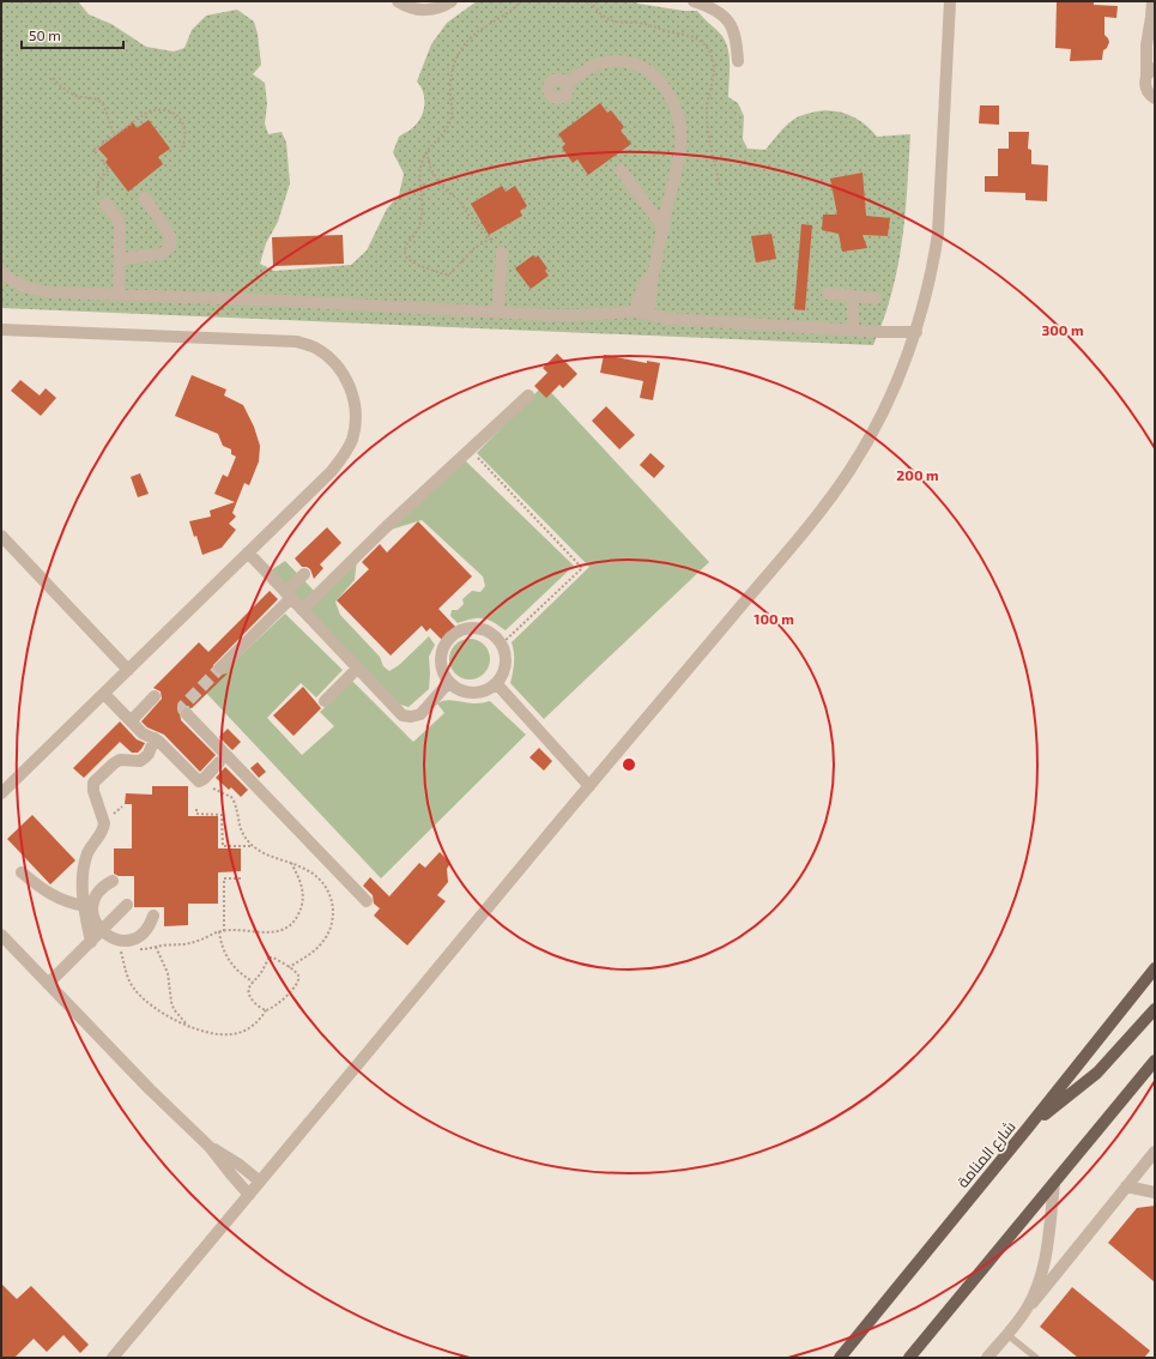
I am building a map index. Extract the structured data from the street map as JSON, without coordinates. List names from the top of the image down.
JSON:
{
  "streets": {
    "main road": ["شارع المنامة"]
  },
  "scale_bar": "50 m",
  "rings": ["300 m", "200 m", "100 m"]
}
